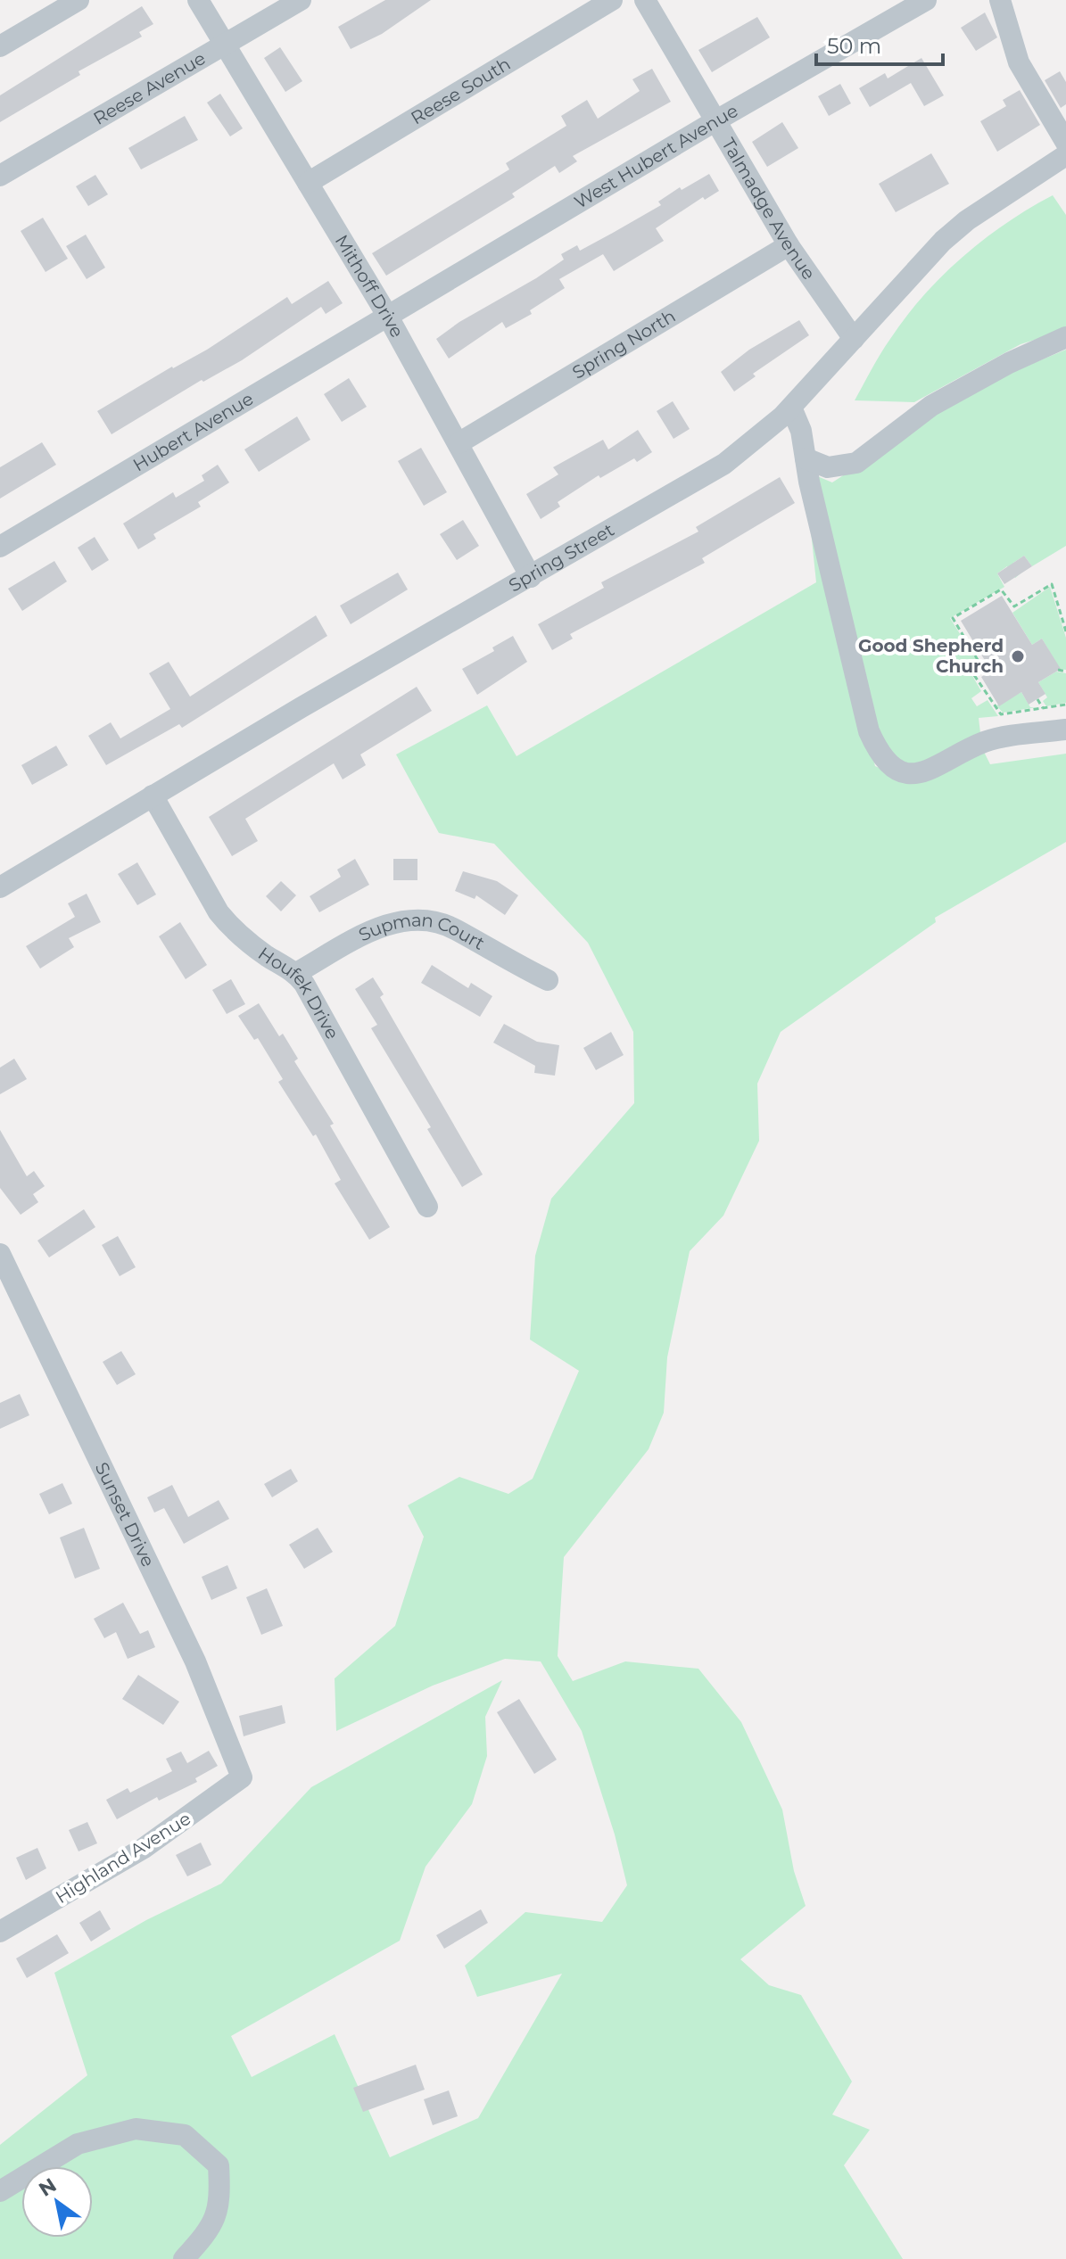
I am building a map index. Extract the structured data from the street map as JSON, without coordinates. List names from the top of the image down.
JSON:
{
  "streets": {
    "street": [
      "Reese Avenue",
      "Reese South",
      "West Hubert Avenue",
      "Talmadge Avenue",
      "Mithoff Drive",
      "Spring North",
      "Hubert Avenue",
      "Spring Street",
      "Supman Court",
      "Houfek Drive",
      "Sunset Drive",
      "Highland Avenue"
    ]
  },
  "crossings": [
    ["Reese Avenue", "Mithoff Drive"],
    ["Reese South", "Mithoff Drive"],
    ["West Hubert Avenue", "Talmadge Avenue"],
    ["West Hubert Avenue", "Mithoff Drive"],
    ["West Hubert Avenue", "Hubert Avenue"],
    ["Talmadge Avenue", "Spring North"],
    ["Talmadge Avenue", "Spring Street"],
    ["Mithoff Drive", "Spring North"],
    ["Mithoff Drive", "Hubert Avenue"],
    ["Mithoff Drive", "Spring Street"],
    ["Spring Street", "Houfek Drive"],
    ["Supman Court", "Houfek Drive"],
    ["Sunset Drive", "Highland Avenue"]
  ],
  "places": ["Good Shepherd Church"],
  "scale_bar": "50 m",
  "north": "top left"
}
